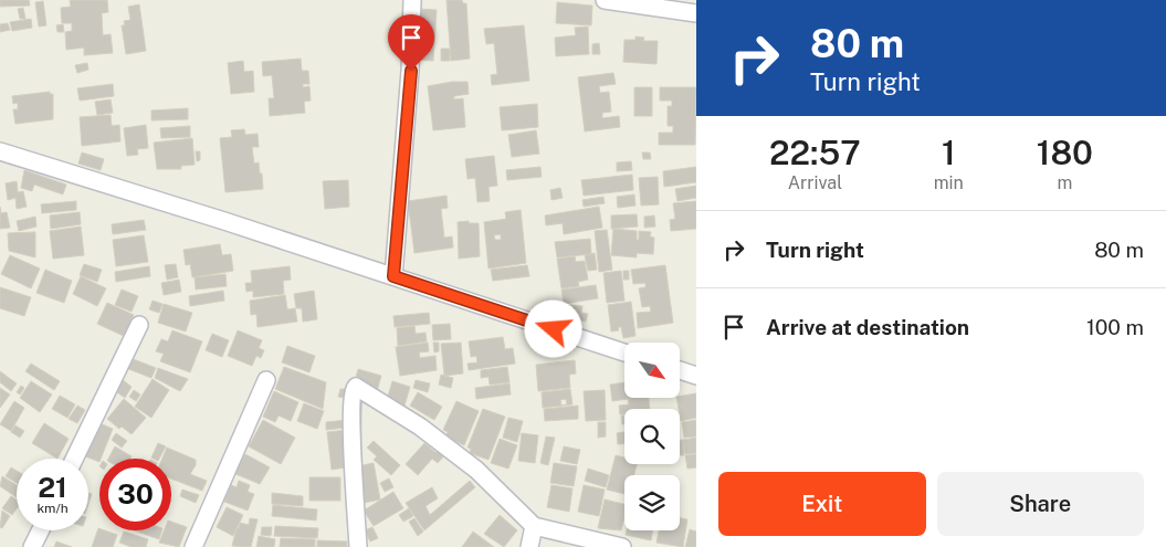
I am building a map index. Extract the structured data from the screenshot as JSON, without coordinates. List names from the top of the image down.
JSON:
{
  "north": "bottom right",
  "page": {
    "turn": ["80 m", "Turn right"],
    "eta": [
      "22:57",
      "Arrival",
      "1",
      "min",
      "180",
      "m"
    ],
    "list": [
      {
        "name": "Turn right",
        "value": "80 m"
      },
      {
        "name": "Arrive at destination",
        "value": "100 m"
      }
    ],
    "speed": "21 km/h",
    "limit": "30",
    "buttons": ["Exit", "Share"]
  }
}
